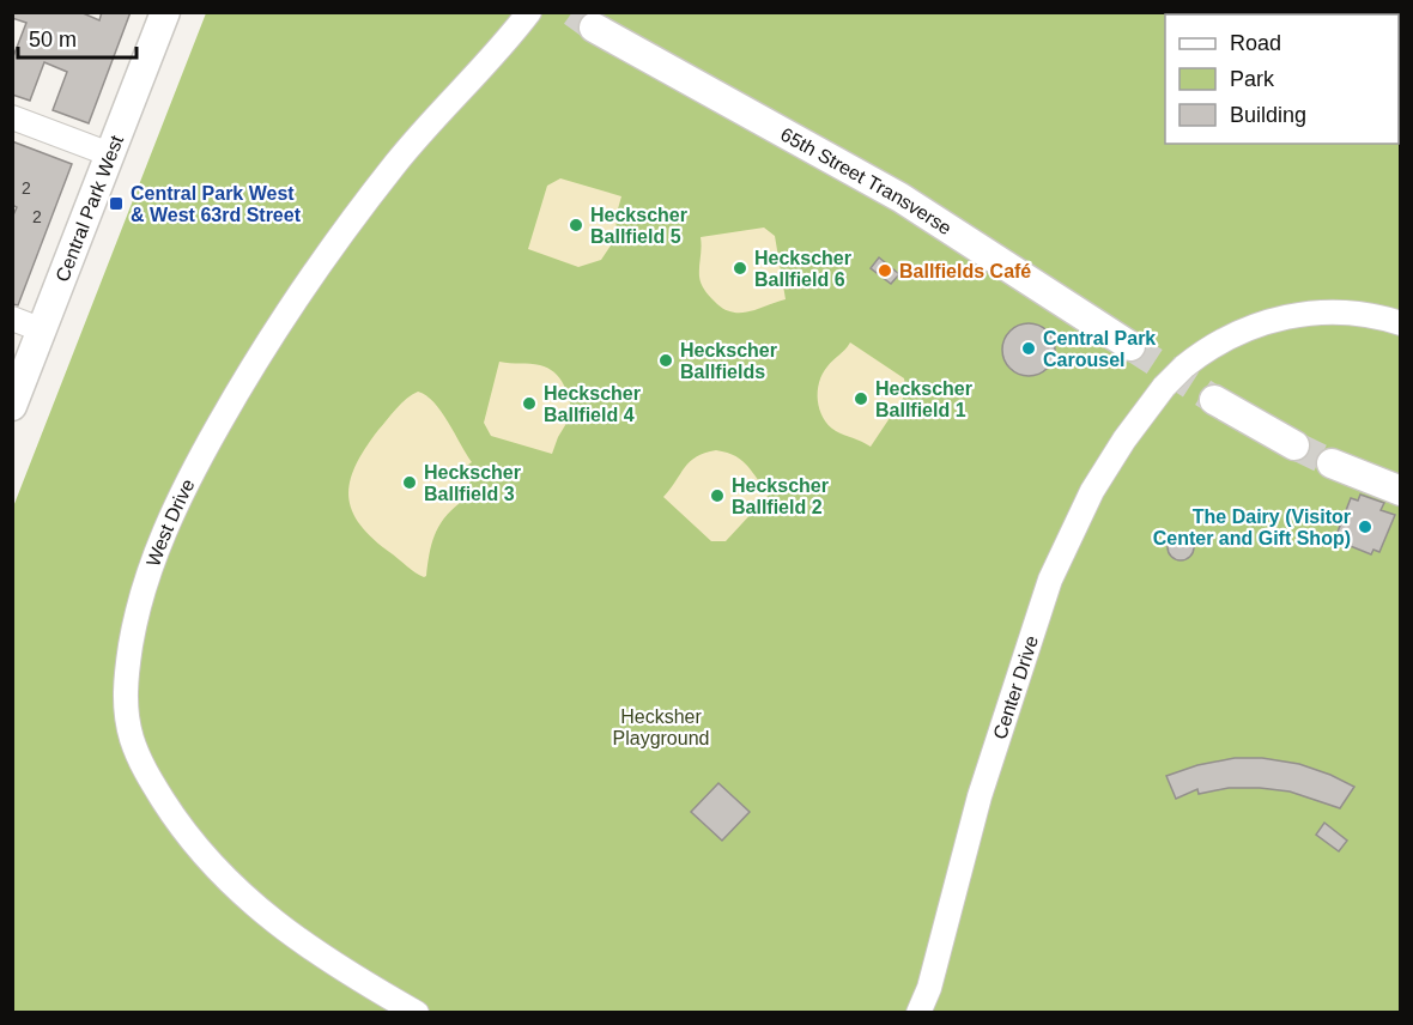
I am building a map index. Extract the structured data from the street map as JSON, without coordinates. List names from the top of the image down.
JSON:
{
  "streets": {
    "main road": ["65th Street Transverse", "Central Park West"],
    "street": ["West Drive", "Center Drive"]
  },
  "parks": ["Hecksher Playground"],
  "places": {
    "transit": ["Central Park West & West 63rd Street"],
    "other": [
      "Heckscher Ballfield 5",
      "Heckscher Ballfield 6",
      "Ballfields Café",
      "Central Park Carousel",
      "Heckscher Ballfields",
      "Heckscher Ballfield 1",
      "Heckscher Ballfield 4",
      "Heckscher Ballfield 3",
      "Heckscher Ballfield 2",
      "The Dairy (Visitor Center and Gift Shop)"
    ]
  },
  "house_numbers": ["2", "2"],
  "legend": ["Road", "Park", "Building"],
  "scale_bar": "50 m"
}
